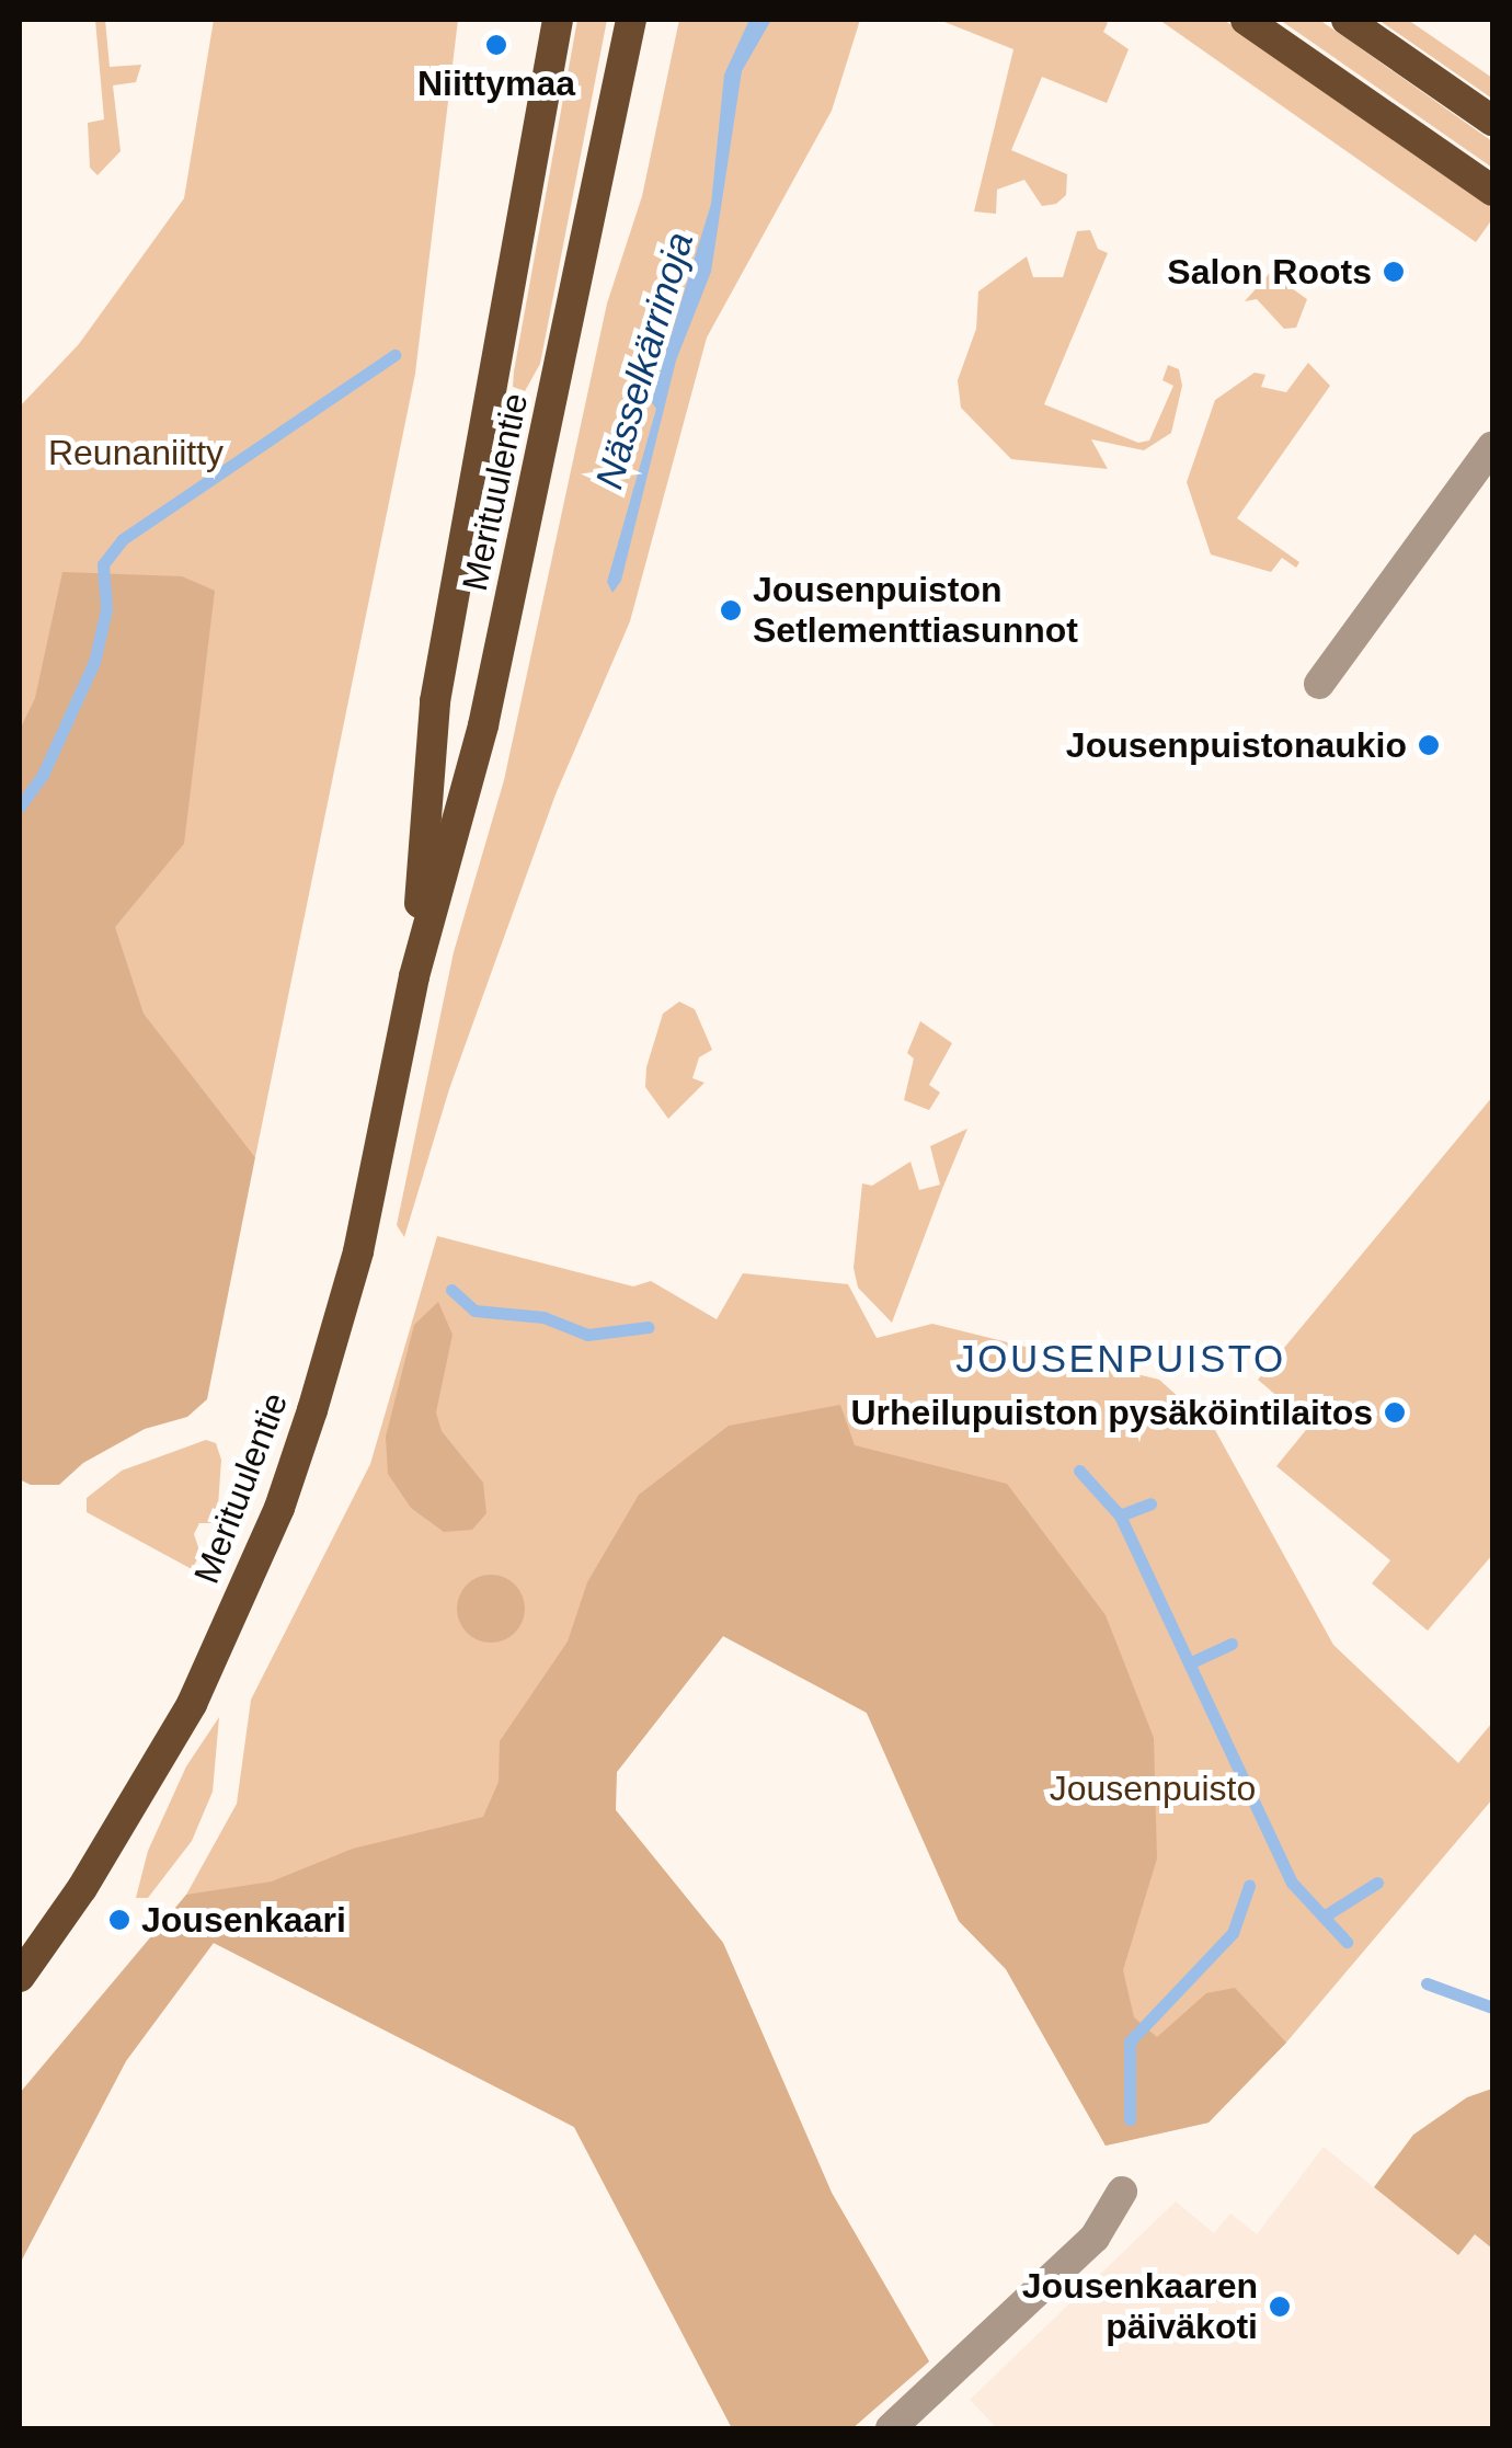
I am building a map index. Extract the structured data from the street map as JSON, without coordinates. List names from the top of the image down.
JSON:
{
  "streets": {
    "main road": ["Merituulentie"]
  },
  "districts": ["JOUSENPUISTO"],
  "water": ["Nässelkärrinoja"],
  "parks": ["Reunaniitty", "Jousenpuisto"],
  "places": [
    "Niittymaa",
    "Salon Roots",
    "Jousenpuiston Setlementtiasunnot",
    "Jousenpuistonaukio",
    "Urheilupuiston pysäköintilaitos",
    "Jousenkaari",
    "Jousenkaaren päiväkoti"
  ]
}
